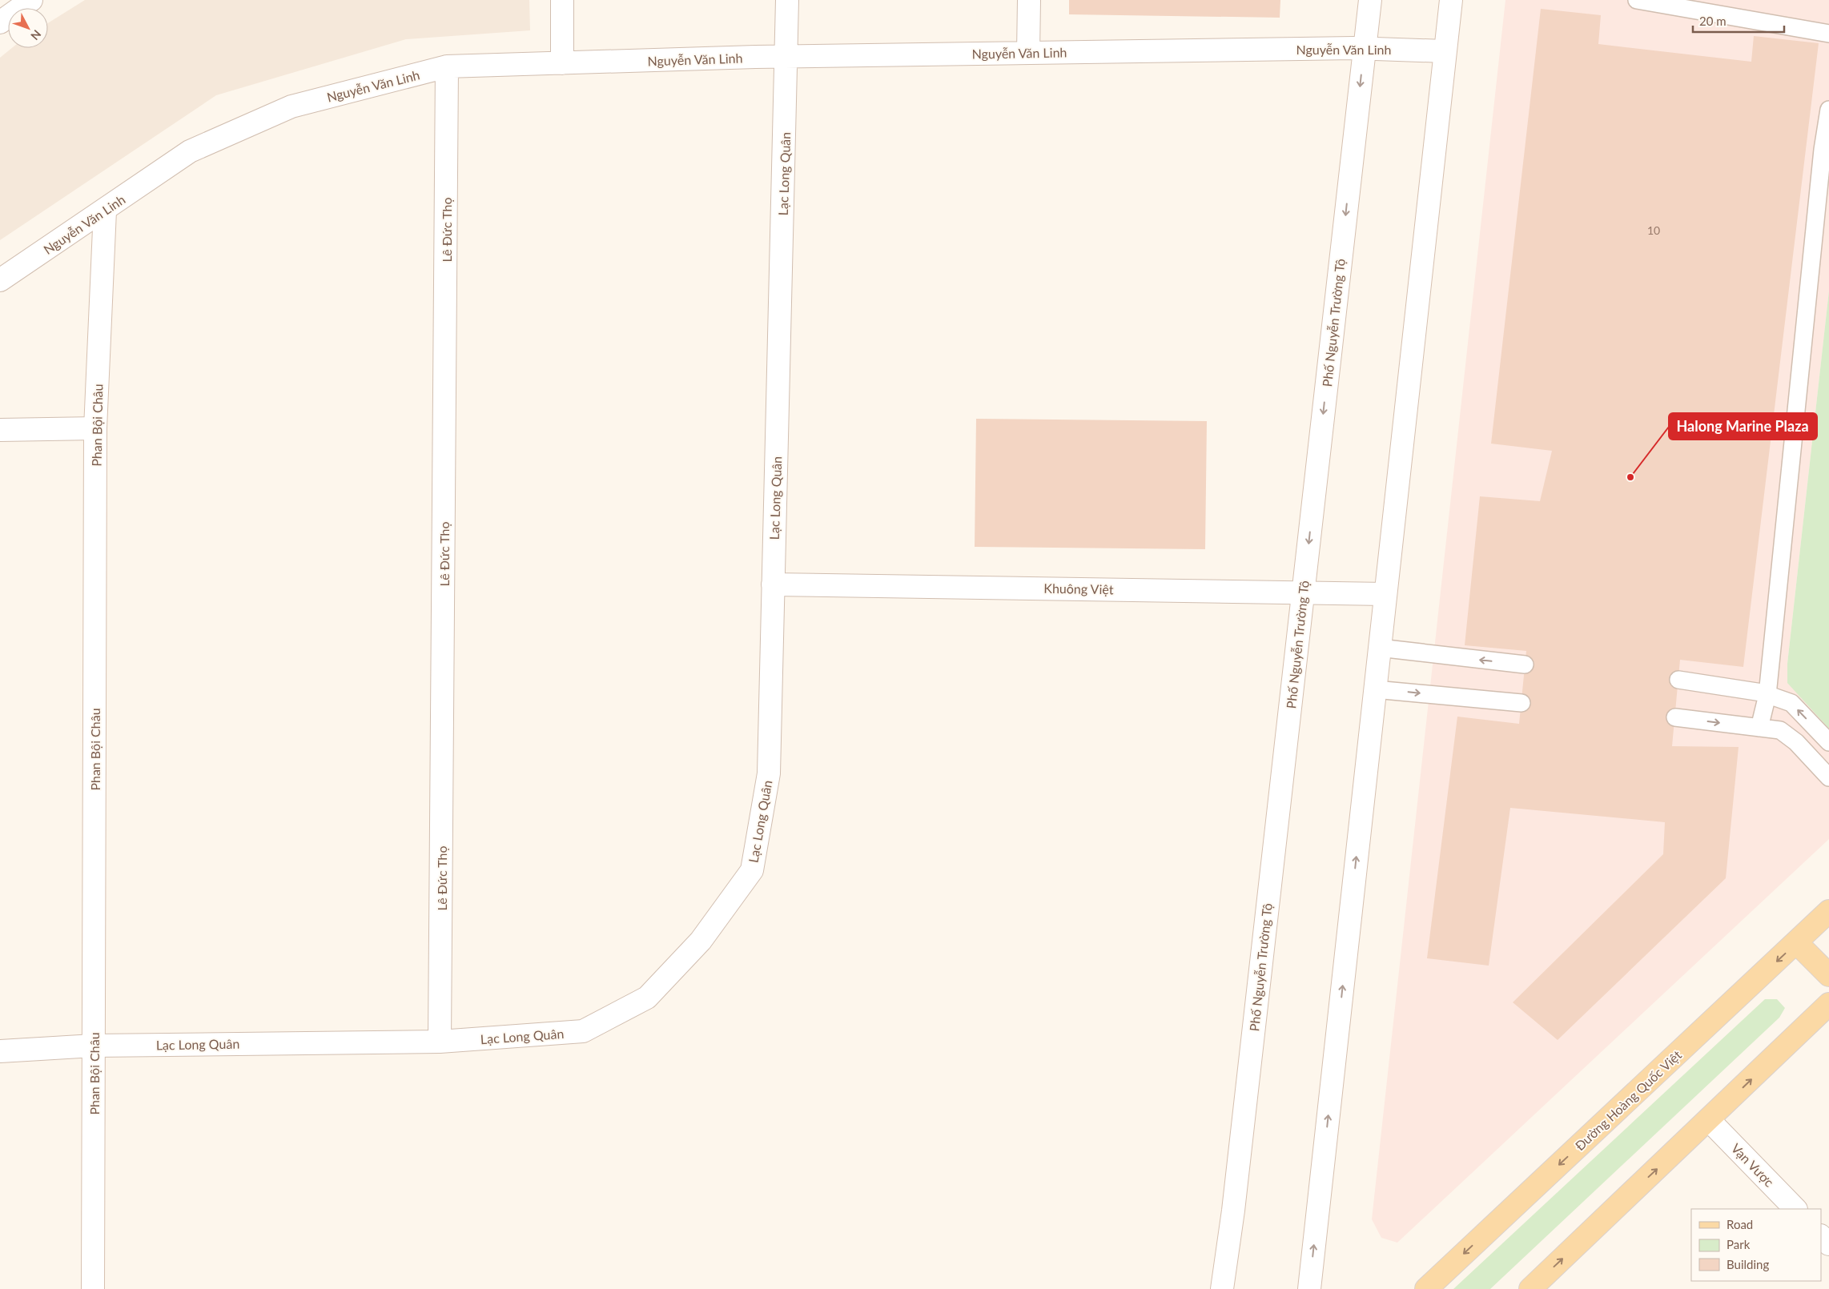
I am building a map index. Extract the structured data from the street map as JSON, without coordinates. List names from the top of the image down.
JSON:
{
  "streets": {
    "main road": ["Đường Hoàng Quốc Việt"],
    "street": [
      "Nguyễn Văn Linh",
      "Lạc Long Quân",
      "Lê Đức Thọ",
      "Phố Nguyễn Trường Tộ",
      "Phan Bội Châu",
      "Khuông Việt",
      "Vạn Vược"
    ]
  },
  "crossings": [
    ["Nguyễn Văn Linh", "Lạc Long Quân"],
    ["Nguyễn Văn Linh", "Lê Đức Thọ"],
    ["Nguyễn Văn Linh", "Phố Nguyễn Trường Tộ"],
    ["Nguyễn Văn Linh", "Phan Bội Châu"],
    ["Lạc Long Quân", "Lê Đức Thọ"],
    ["Lạc Long Quân", "Phan Bội Châu"],
    ["Lạc Long Quân", "Khuông Việt"],
    ["Phố Nguyễn Trường Tộ", "Khuông Việt"]
  ],
  "places": ["Halong Marine Plaza"],
  "house_numbers": ["10"],
  "legend": ["Road", "Park", "Building"],
  "scale_bar": "20 m",
  "north": "bottom right"
}
